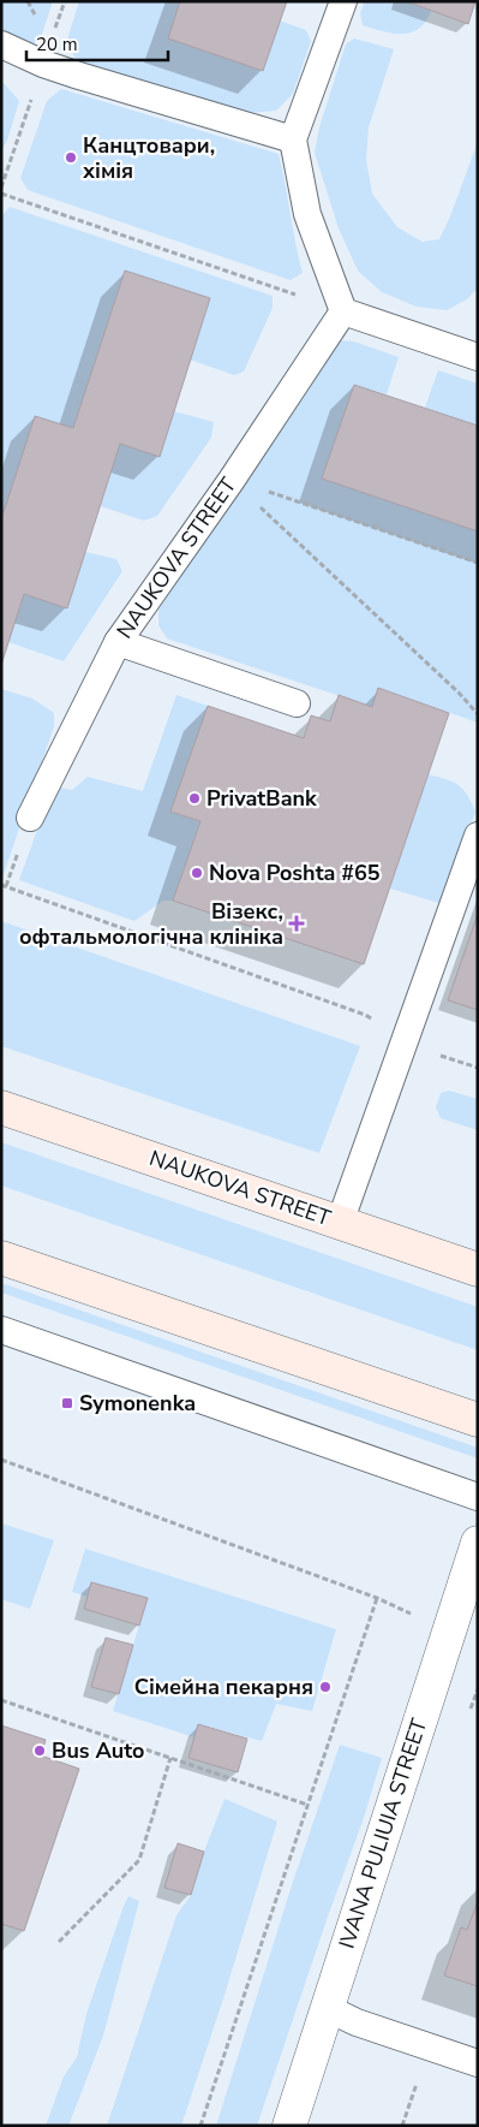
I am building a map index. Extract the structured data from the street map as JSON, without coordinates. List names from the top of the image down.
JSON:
{
  "streets": {
    "main road": ["NAUKOVA STREET"],
    "street": ["IVANA PULIUIA STREET"]
  },
  "places": {
    "other": [
      "Канцтовари, хімія",
      "PrivatBank",
      "Nova Poshta #65",
      "Сімейна пекарня",
      "Bus Auto"
    ],
    "health": ["Візекс, офтальмологічна клініка"],
    "transit": ["Symonenka"]
  },
  "scale_bar": "20 m"
}
